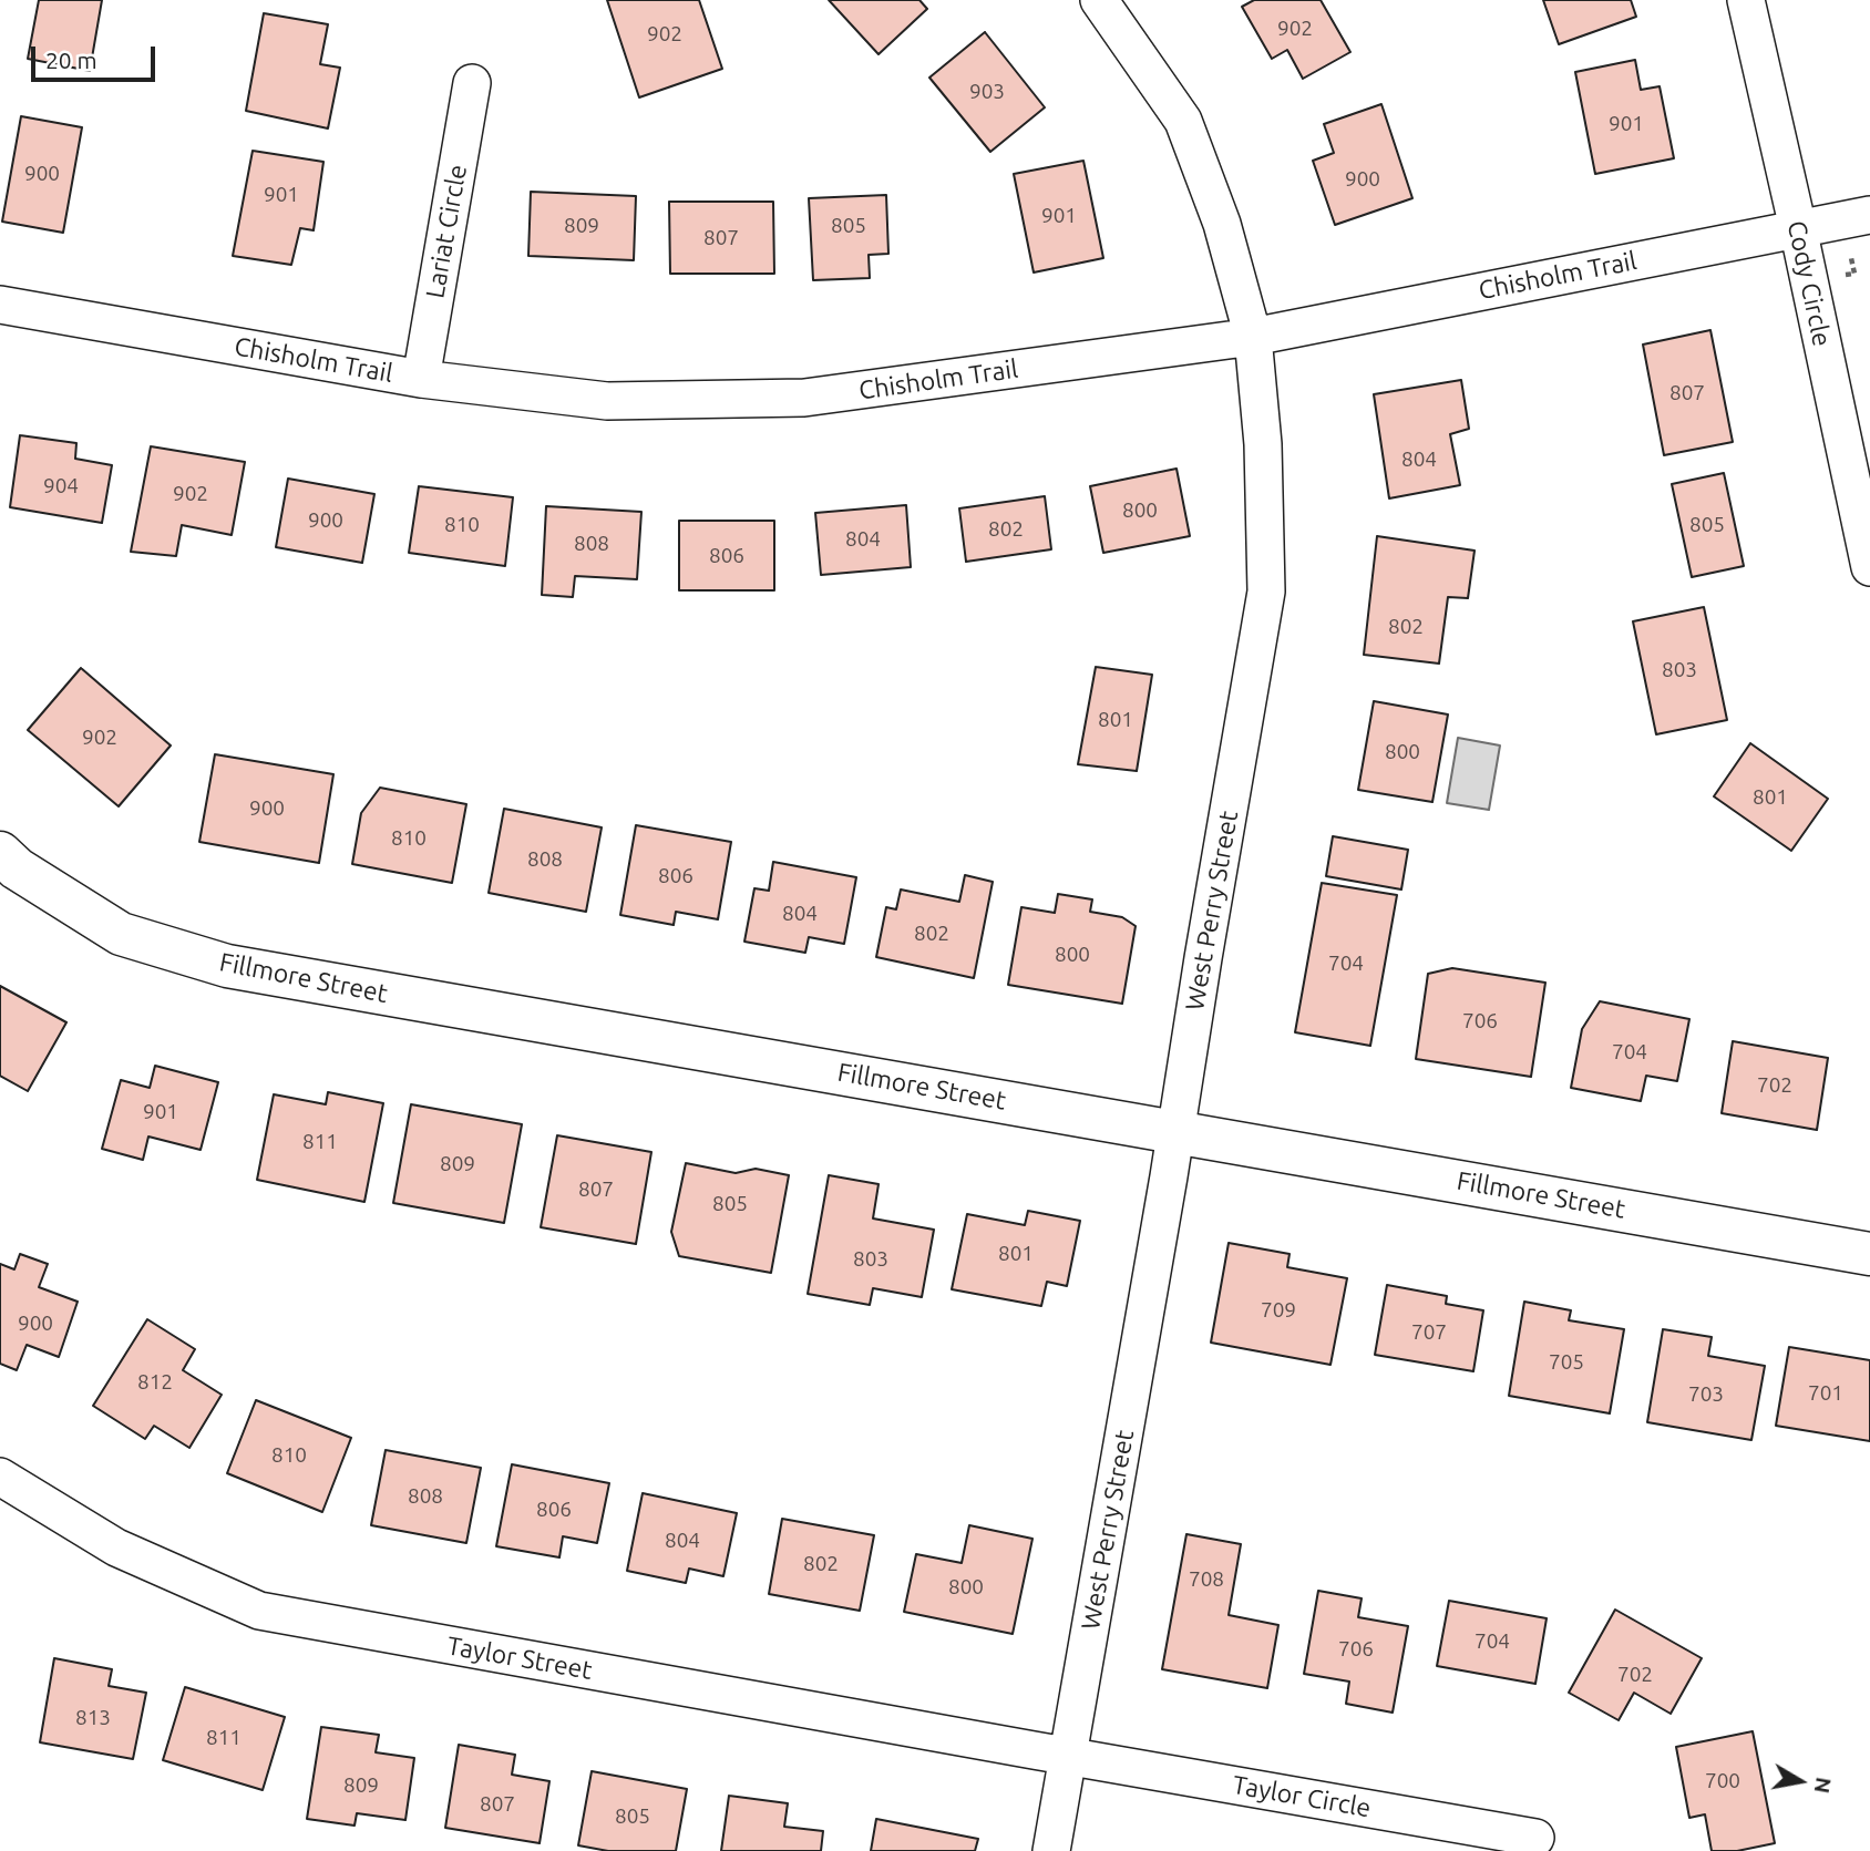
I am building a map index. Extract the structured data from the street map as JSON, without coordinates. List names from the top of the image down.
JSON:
{
  "streets": {
    "street": [
      "Lariat Circle",
      "Chisholm Trail",
      "Cody Circle",
      "West Perry Street",
      "Fillmore Street",
      "Taylor Street",
      "Taylor Circle"
    ]
  },
  "crossings": [
    ["Lariat Circle", "Chisholm Trail"],
    ["Chisholm Trail", "Cody Circle"],
    ["Chisholm Trail", "West Perry Street"],
    ["West Perry Street", "Fillmore Street"],
    ["West Perry Street", "Taylor Street"],
    ["West Perry Street", "Taylor Circle"],
    ["Taylor Street", "Taylor Circle"]
  ],
  "house_numbers": [
    "902",
    "902",
    "903",
    "901",
    "900",
    "900",
    "901",
    "901",
    "809",
    "805",
    "807",
    "807",
    "804",
    "904",
    "902",
    "800",
    "900",
    "810",
    "805",
    "802",
    "804",
    "808",
    "806",
    "802",
    "803",
    "801",
    "902",
    "800",
    "801",
    "900",
    "810",
    "808",
    "806",
    "804",
    "802",
    "800",
    "704",
    "706",
    "704",
    "702",
    "901",
    "811",
    "809",
    "807",
    "805",
    "801",
    "803",
    "709",
    "900",
    "707",
    "705",
    "812",
    "701",
    "703",
    "810",
    "808",
    "806",
    "804",
    "802",
    "708",
    "800",
    "704",
    "706",
    "702",
    "813",
    "811",
    "700",
    "809",
    "807",
    "805"
  ],
  "scale_bar": "20 m",
  "north": "right"
}
